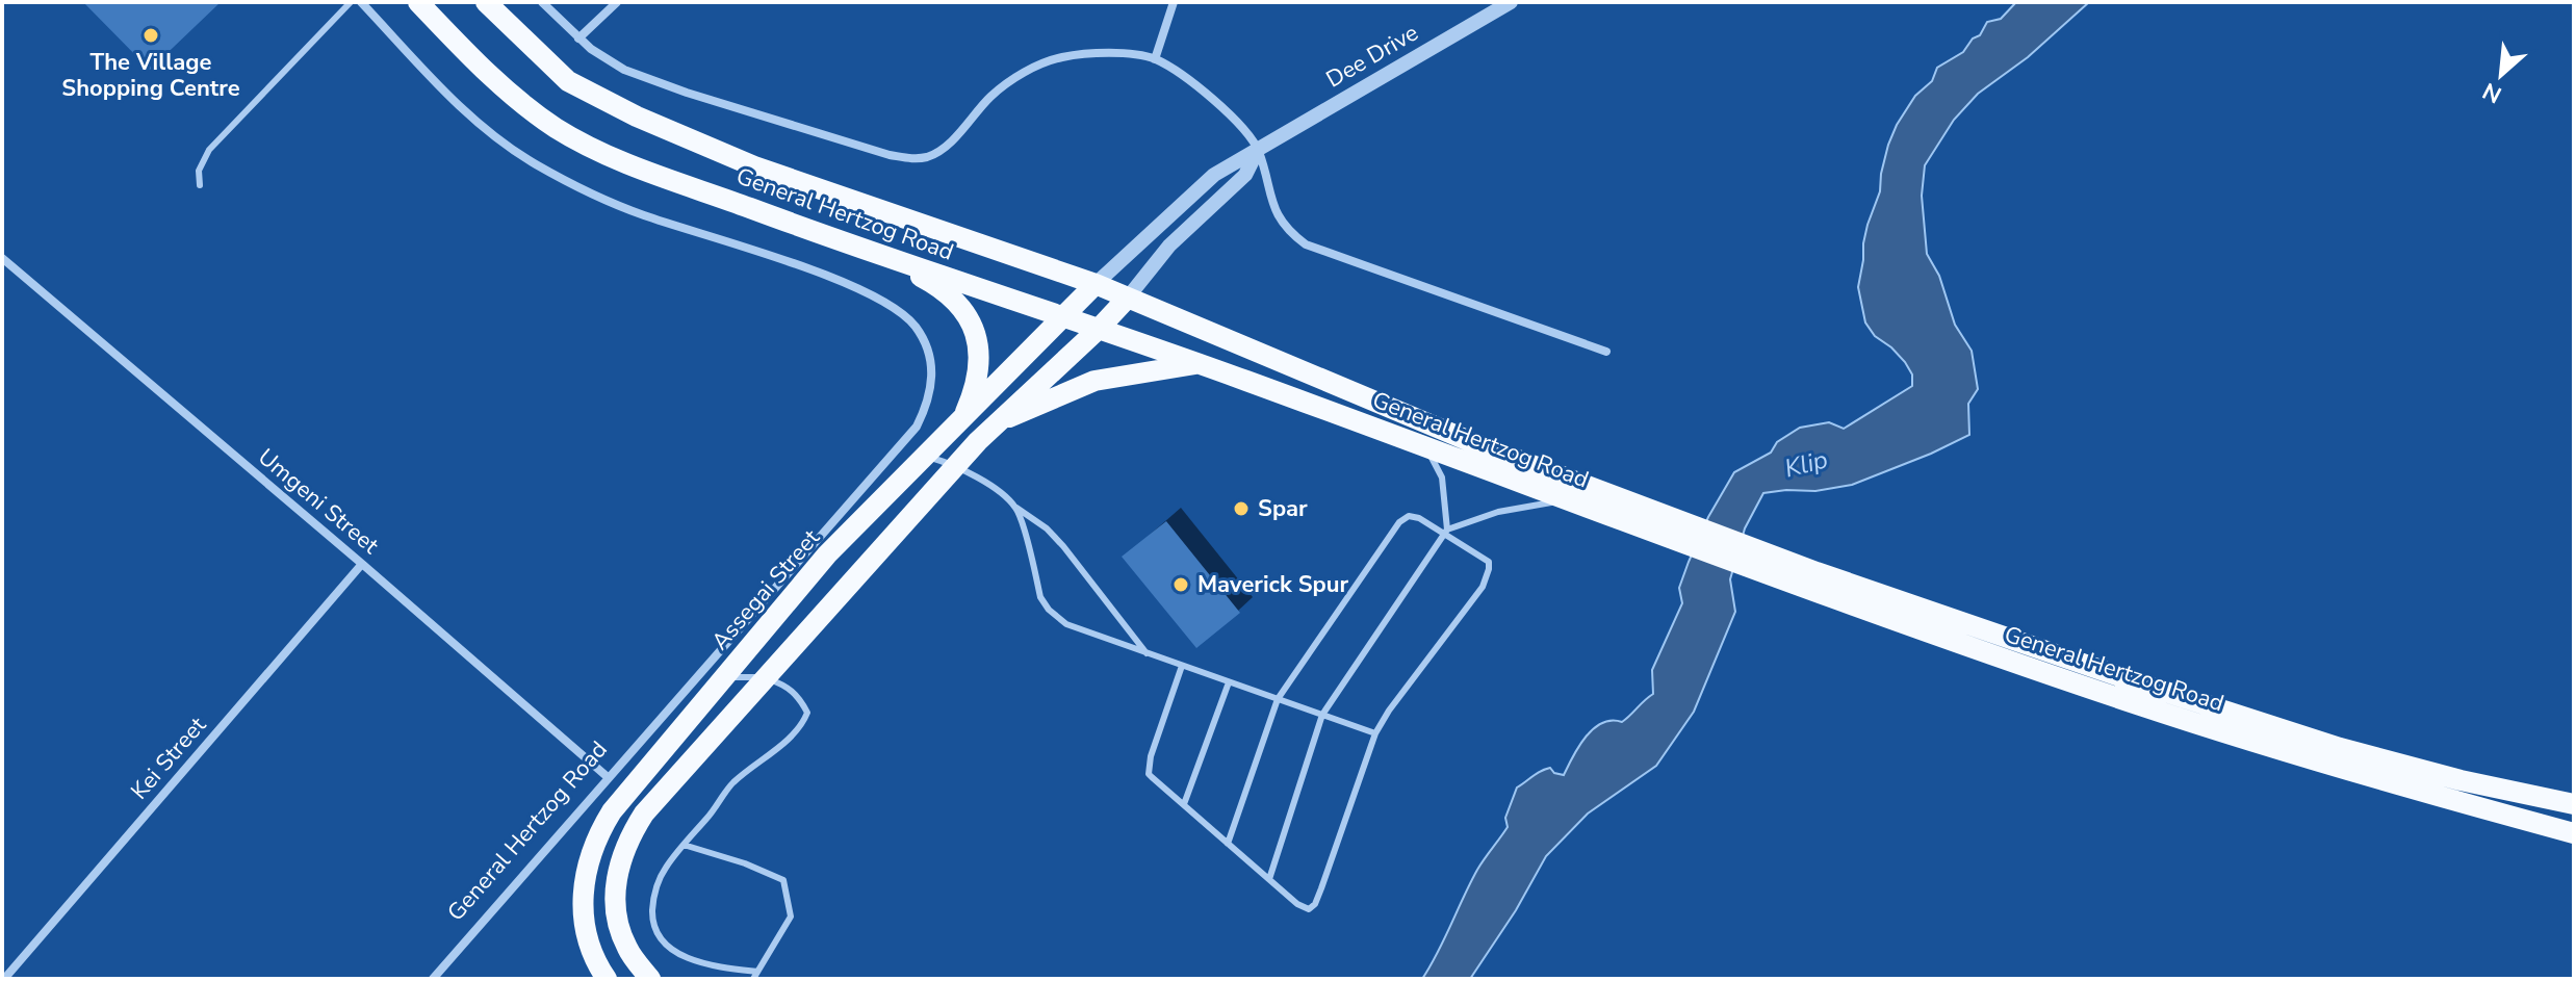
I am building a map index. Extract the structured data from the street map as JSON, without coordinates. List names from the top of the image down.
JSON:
{
  "streets": {
    "main road": ["General Hertzog Road", "Assegai Street"],
    "street": ["Dee Drive", "Umgeni Street", "Kei Street"]
  },
  "crossings": [
    ["Dee Drive", "General Hertzog Road"],
    ["Dee Drive", "Assegai Street"],
    ["General Hertzog Road", "Umgeni Street"],
    ["General Hertzog Road", "Assegai Street"],
    ["Umgeni Street", "Kei Street"]
  ],
  "water": ["Klip"],
  "places": ["The Village Shopping Centre", "Spar", "Maverick Spur"],
  "north": "bottom left"
}
